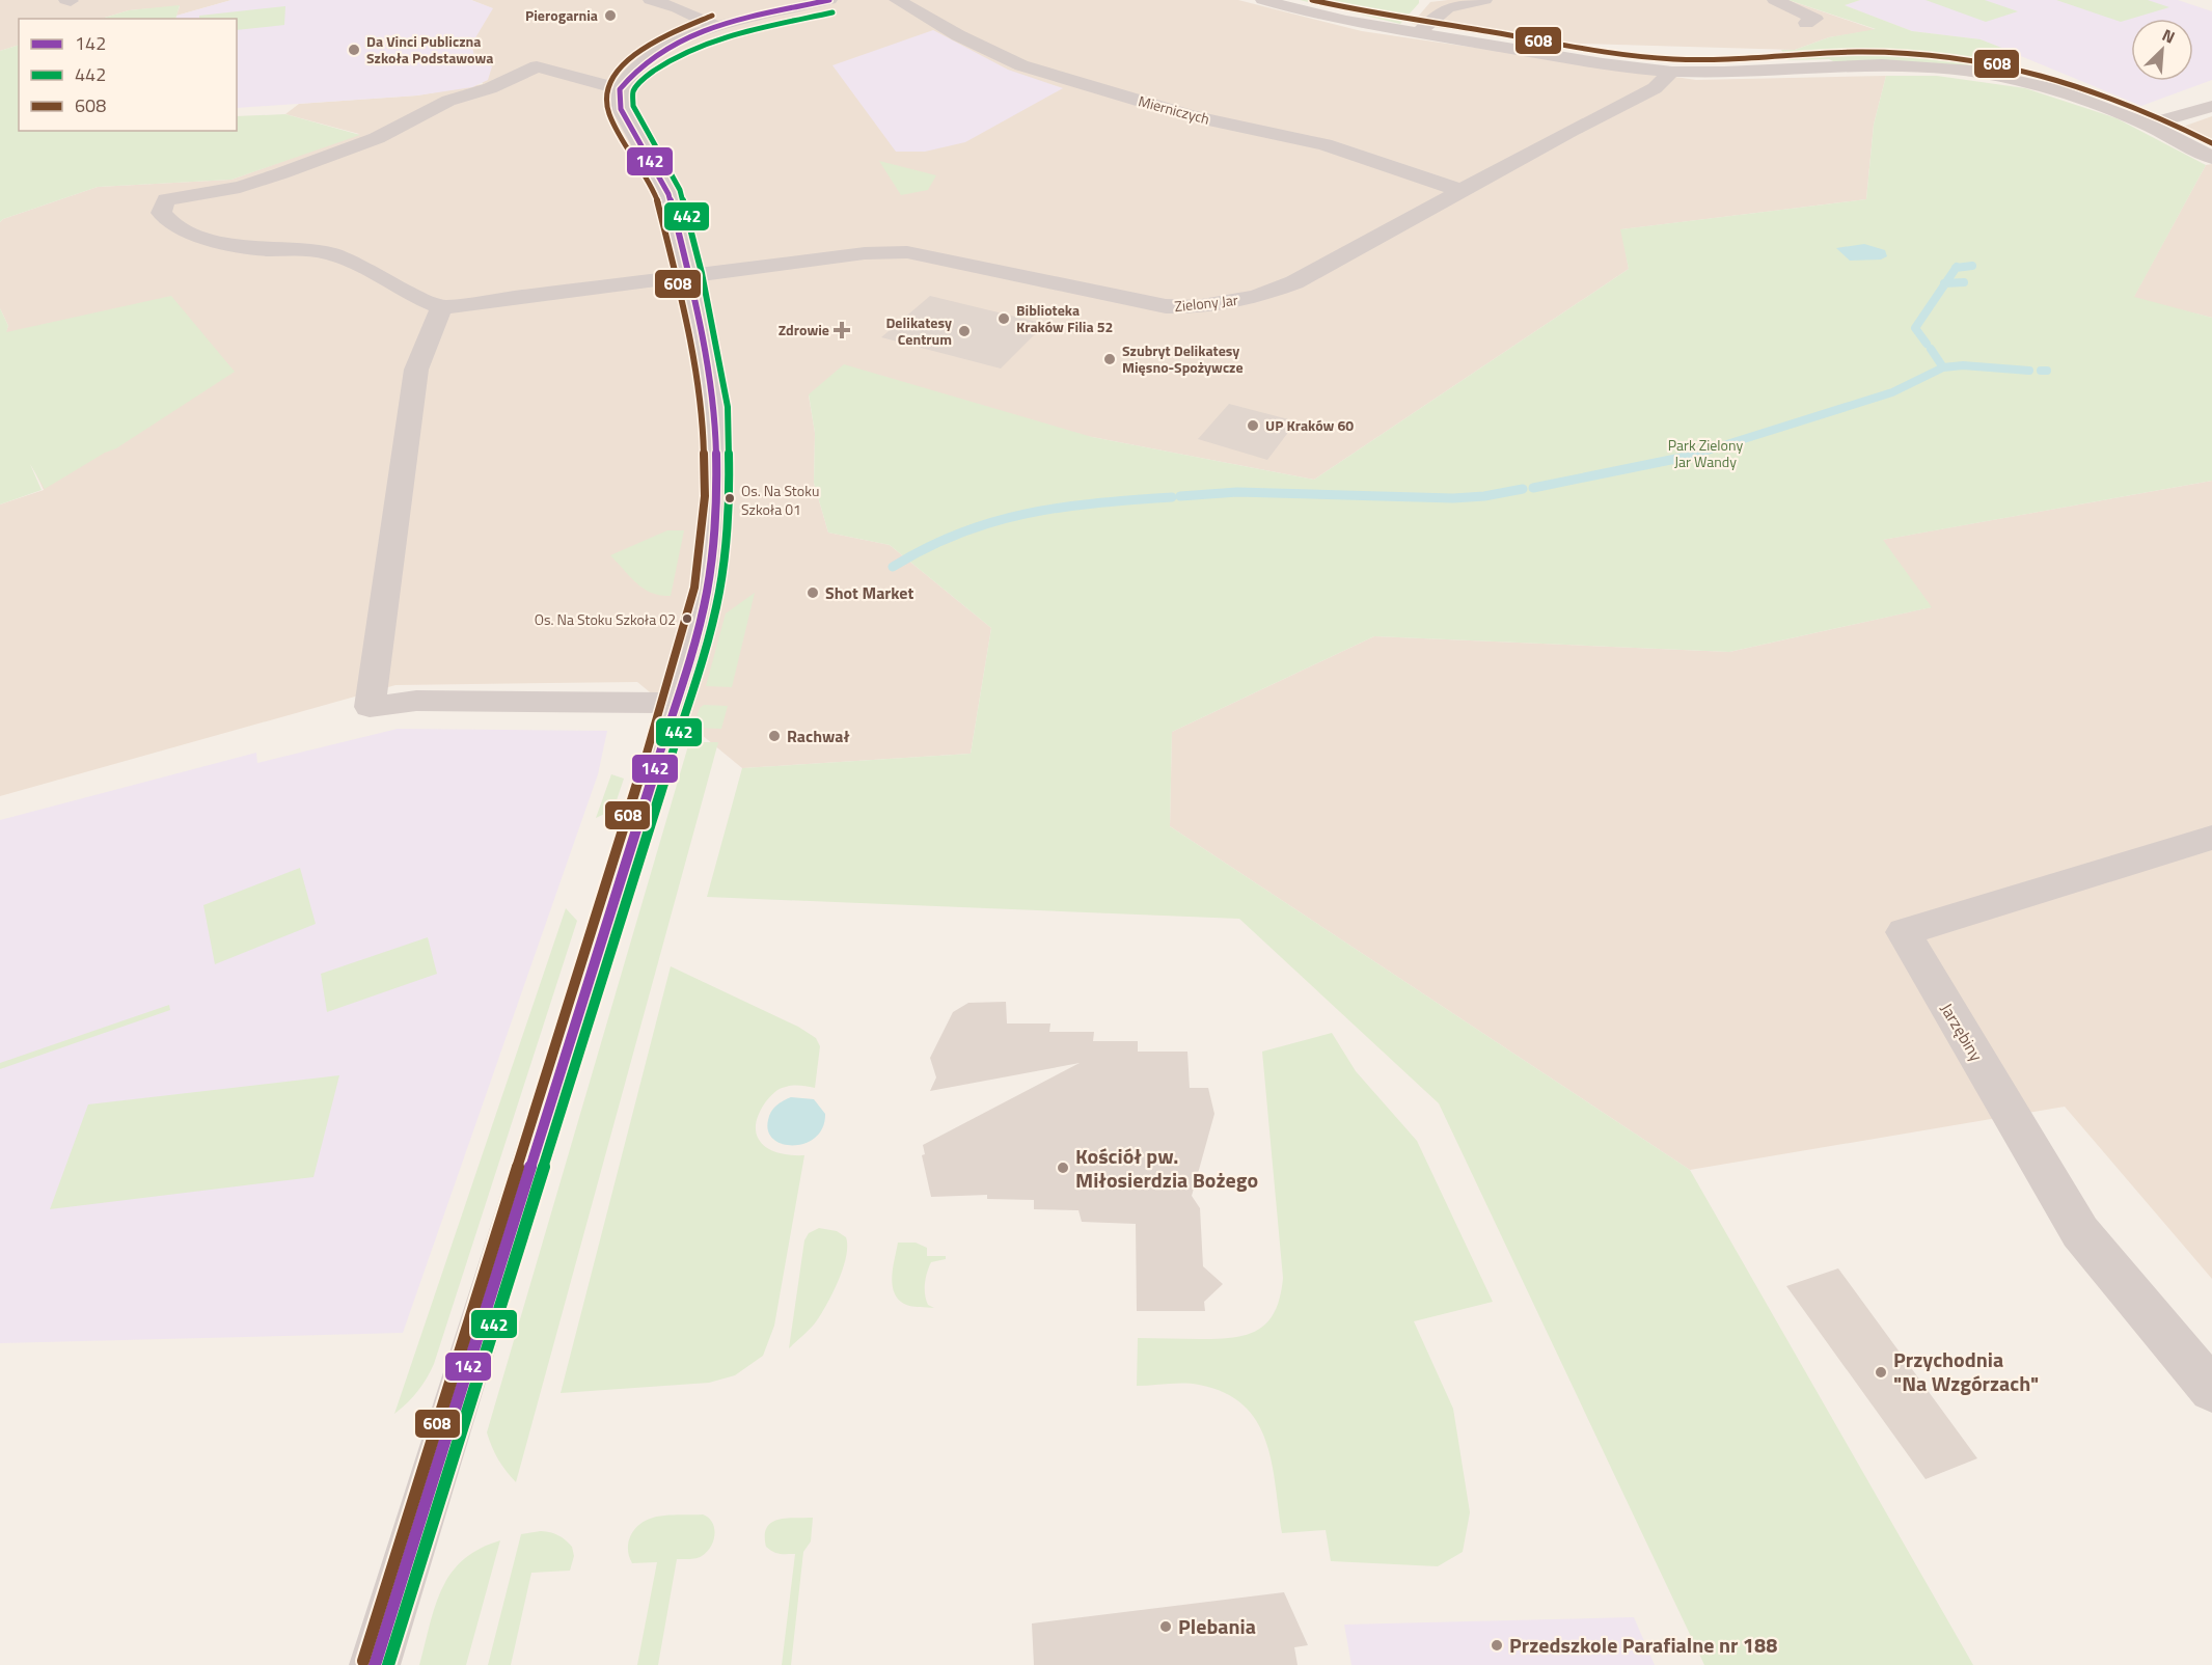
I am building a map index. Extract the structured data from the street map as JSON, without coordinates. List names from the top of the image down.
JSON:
{
  "streets": {
    "street": ["Mierniczych", "Zielony Jar", "Jarzębiny"]
  },
  "crossings": [
    ["Mierniczych", "Zielony Jar"]
  ],
  "parks": ["Park Zielony Jar Wandy"],
  "places": {
    "other": [
      "Pierogarnia",
      "Da Vinci Publiczna Szkoła Podstawowa",
      "Biblioteka Kraków Filia 52",
      "Delikatesy Centrum",
      "Szubryt Delikatesy Mięsno-Spożywcze",
      "UP Kraków 60",
      "Os. Na Stoku Szkoła 01",
      "Shot Market",
      "Os. Na Stoku Szkoła 02",
      "Rachwał",
      "Kościół pw. Miłosierdzia Bożego",
      "Przychodnia \"Na Wzgórzach\"",
      "Plebania",
      "Przedszkole Parafialne nr 188"
    ],
    "health": ["Zdrowie"]
  },
  "lines": ["transit line 142", "transit line 608", "transit line 442"],
  "legend": ["142", "442", "608"],
  "north": "top right"
}
